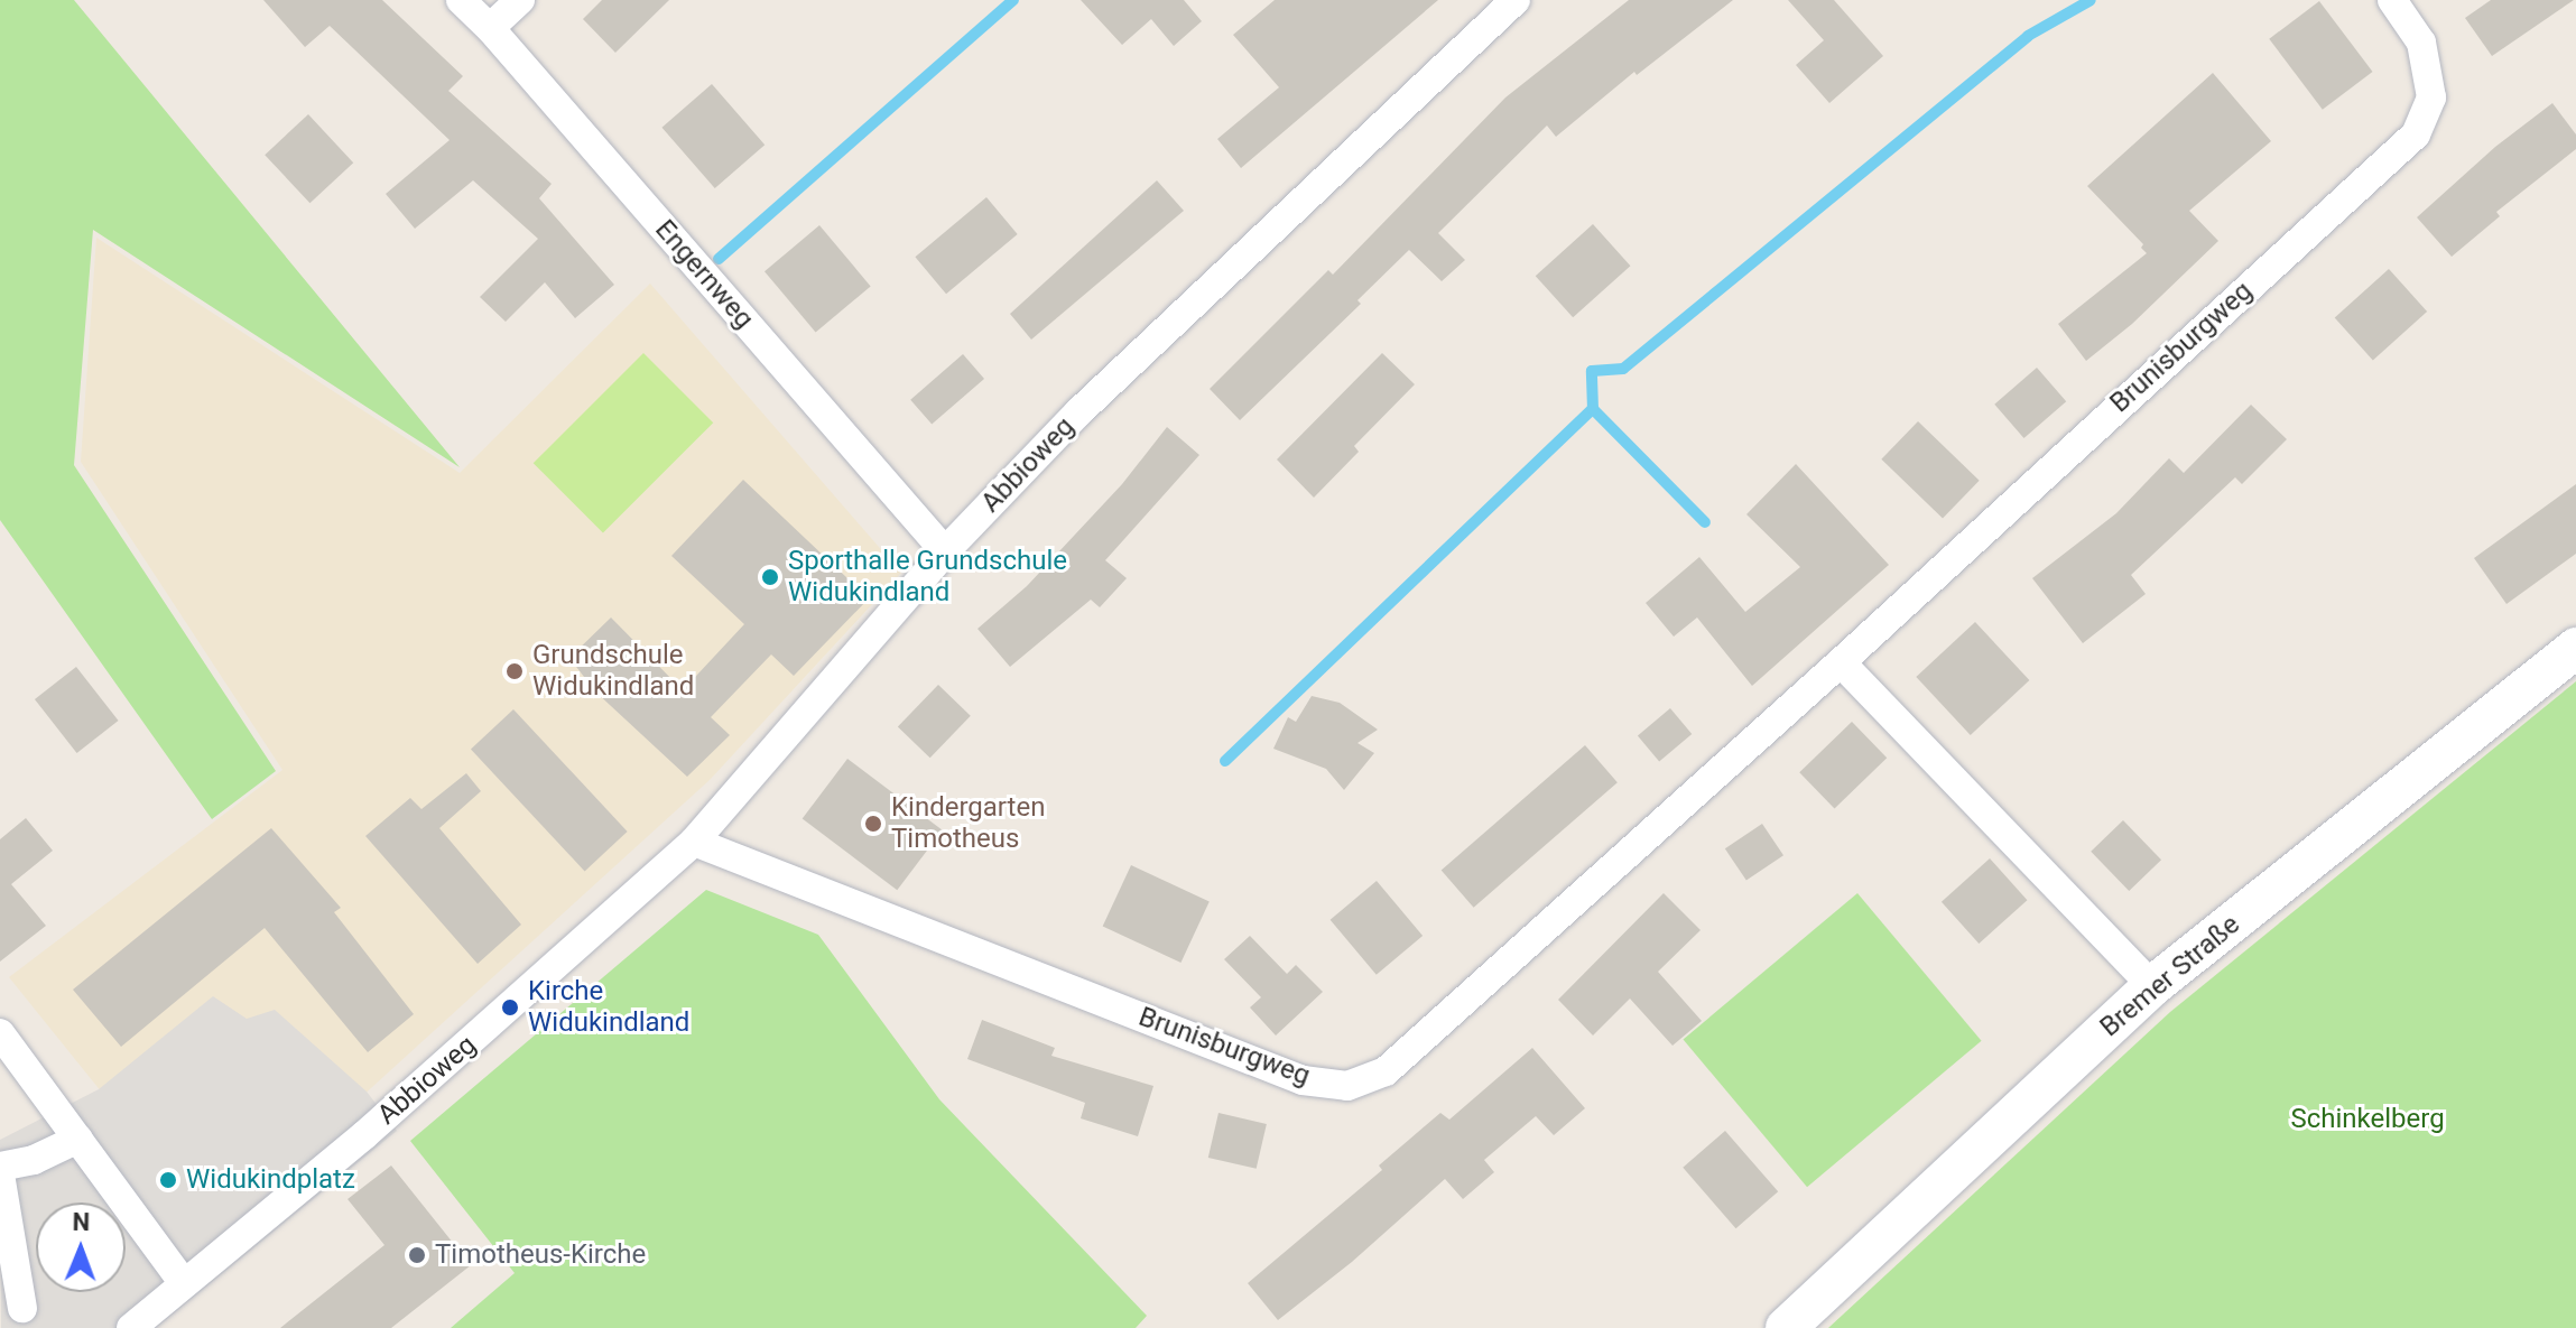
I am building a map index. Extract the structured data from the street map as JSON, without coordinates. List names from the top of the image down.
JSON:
{
  "streets": {
    "main road": ["Bremer Straße"],
    "street": ["Engernweg", "Brunisburgweg", "Abbioweg"]
  },
  "crossings": [
    ["Engernweg", "Abbioweg"],
    ["Brunisburgweg", "Abbioweg"]
  ],
  "parks": ["Schinkelberg"],
  "places": [
    "Sporthalle Grundschule Widukindland",
    "Grundschule Widukindland",
    "Kindergarten Timotheus",
    "Kirche Widukindland",
    "Widukindplatz",
    "Timotheus-Kirche"
  ],
  "north": "top"
}
